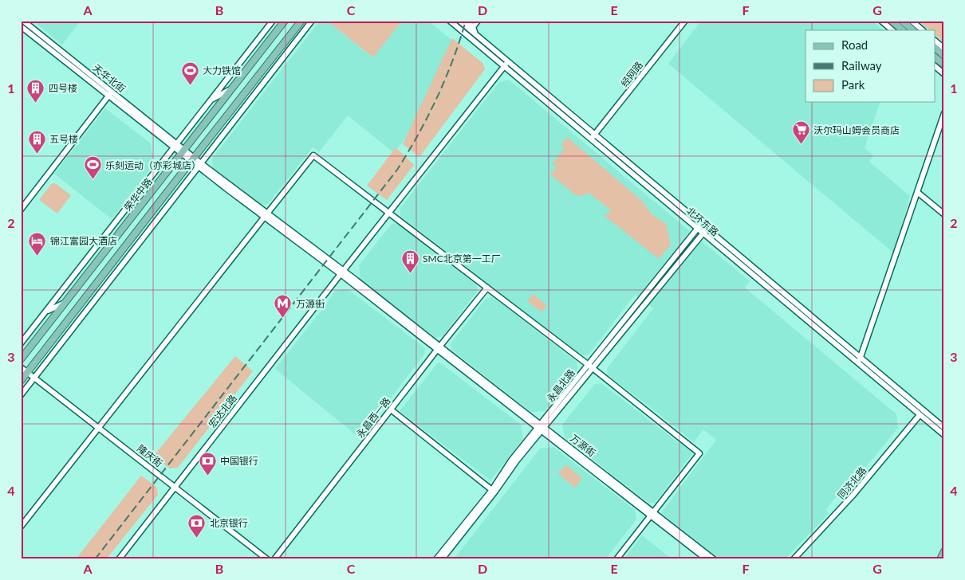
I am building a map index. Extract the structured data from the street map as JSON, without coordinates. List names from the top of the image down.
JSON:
{
  "streets": {
    "main road": ["荣华中路"],
    "street": [
      "经网路",
      "天华北街",
      "北环东路",
      "永昌北路",
      "宏达北路",
      "永昌西一路",
      "万源街",
      "隆庆街",
      "同济北路"
    ]
  },
  "crossings": [
    ["经网路", "北环东路"],
    ["天华北街", "荣华中路"],
    ["天华北街", "万源街"],
    ["北环东路", "永昌北路"],
    ["北环东路", "宏达北路"],
    ["北环东路", "同济北路"],
    ["永昌北路", "万源街"],
    ["宏达北路", "万源街"],
    ["宏达北路", "隆庆街"],
    ["永昌西一路", "万源街"]
  ],
  "places": {
    "sports": ["大力铁馆", "乐刻运动（亦彩城店）"],
    "building": ["四号楼", "五号楼", "SMC北京第一工厂"],
    "supermarket": ["沃尔玛山姆会员商店"],
    "hotel": ["锦江富园大酒店"],
    "metro station": ["万源街"],
    "bank": ["中国银行", "北京银行"]
  },
  "legend": ["Road", "Railway", "Park"],
  "grid": {
    "columns": [
      "A",
      "B",
      "C",
      "D",
      "E",
      "F",
      "G"
    ],
    "rows": [
      "1",
      "2",
      "3",
      "4"
    ]
  }
}
